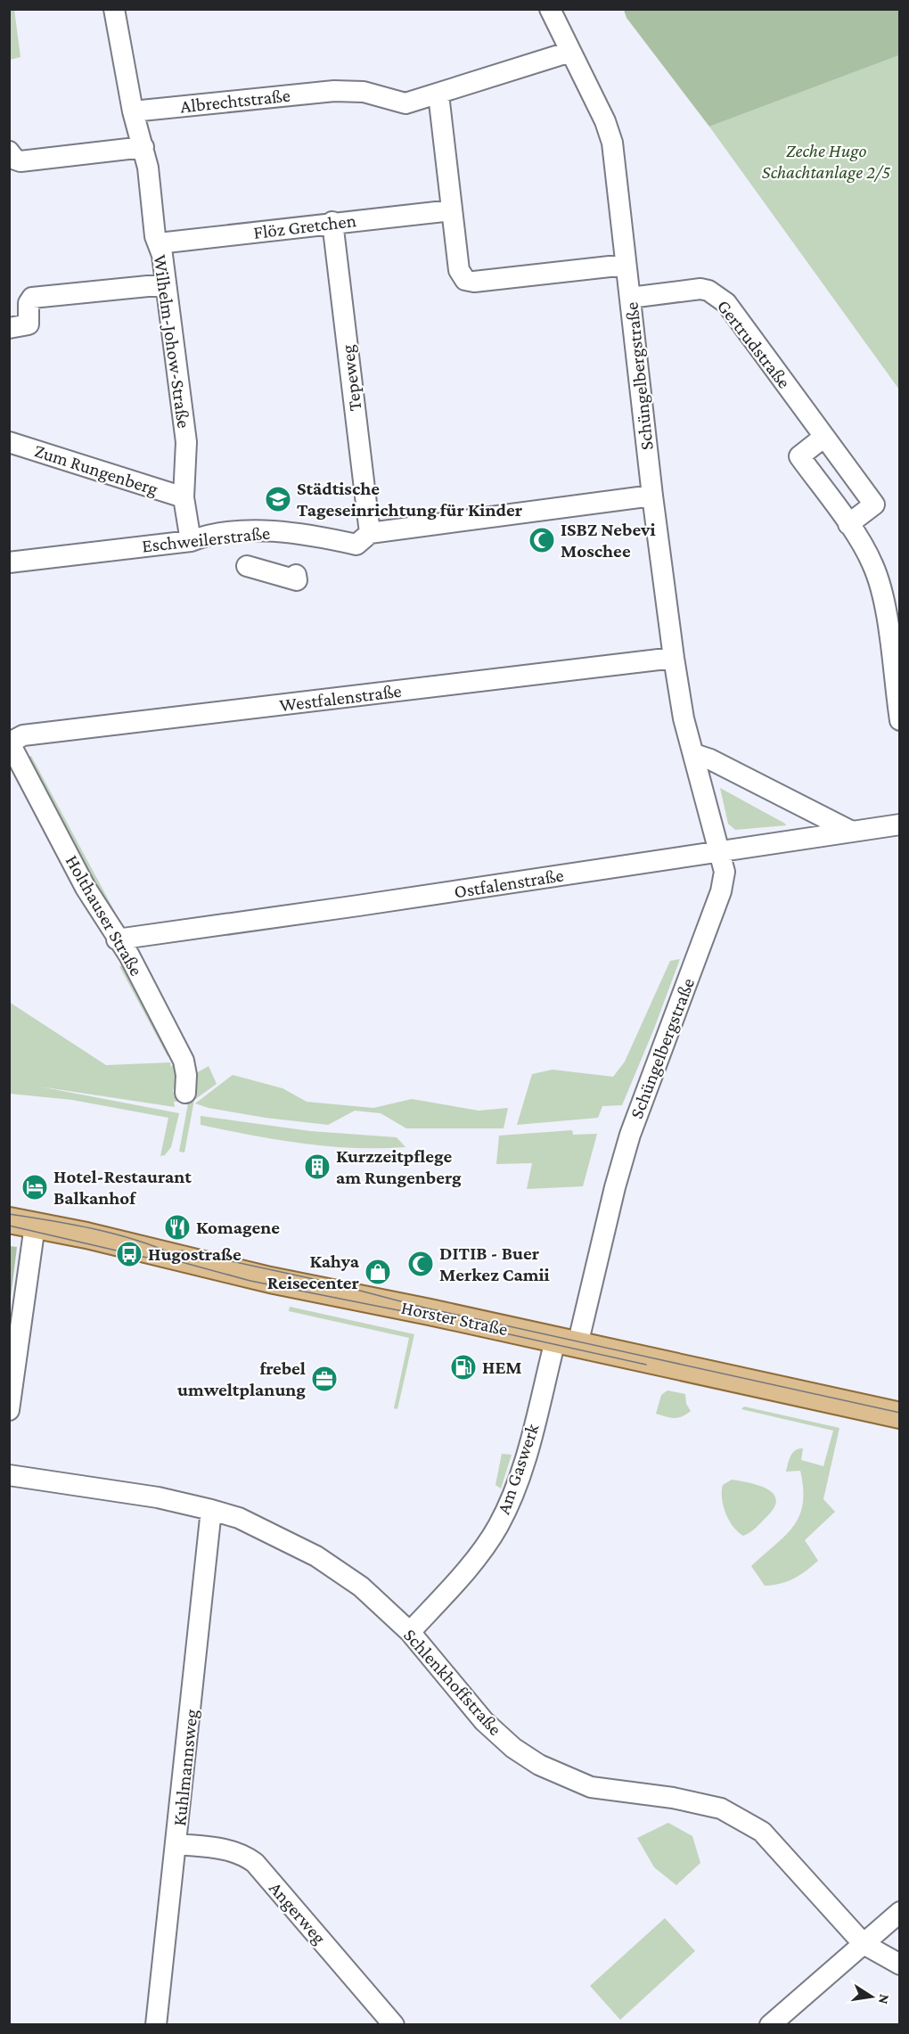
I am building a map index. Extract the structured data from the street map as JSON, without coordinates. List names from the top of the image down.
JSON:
{
  "streets": {
    "main road": ["Horster Straße"],
    "street": [
      "Albrechtstraße",
      "Flöz Gretchen",
      "Wilhelm-Johow-Straße",
      "Gertrudstraße",
      "Schüngelbergstraße",
      "Tepeweg",
      "Zum Rungenberg",
      "Eschweilerstraße",
      "Westfalenstraße",
      "Ostfalenstraße",
      "Holthauser Straße",
      "Am Gaswerk",
      "Schlenkhoffstraße",
      "Kuhlmannsweg",
      "Angerweg"
    ]
  },
  "crossings": [
    ["Albrechtstraße", "Wilhelm-Johow-Straße"],
    ["Albrechtstraße", "Schüngelbergstraße"],
    ["Flöz Gretchen", "Wilhelm-Johow-Straße"],
    ["Flöz Gretchen", "Tepeweg"],
    ["Wilhelm-Johow-Straße", "Zum Rungenberg"],
    ["Wilhelm-Johow-Straße", "Eschweilerstraße"],
    ["Gertrudstraße", "Schüngelbergstraße"],
    ["Schüngelbergstraße", "Eschweilerstraße"],
    ["Schüngelbergstraße", "Westfalenstraße"],
    ["Schüngelbergstraße", "Ostfalenstraße"],
    ["Schüngelbergstraße", "Horster Straße"],
    ["Schüngelbergstraße", "Am Gaswerk"],
    ["Tepeweg", "Eschweilerstraße"],
    ["Westfalenstraße", "Holthauser Straße"],
    ["Ostfalenstraße", "Holthauser Straße"],
    ["Horster Straße", "Am Gaswerk"],
    ["Am Gaswerk", "Schlenkhoffstraße"],
    ["Schlenkhoffstraße", "Kuhlmannsweg"],
    ["Kuhlmannsweg", "Angerweg"]
  ],
  "parks": ["Zeche Hugo Schachtanlage 2/5"],
  "places": {
    "school or university": ["Städtische Tageseinrichtung für Kinder"],
    "mosque": ["ISBZ Nebevi Moschee", "DITIB - Buer Merkez Camii"],
    "building": ["Kurzzeitpflege am Rungenberg"],
    "hotel": ["Hotel-Restaurant Balkanhof"],
    "restaurant": ["Komagene"],
    "bus stop": ["Hugostraße"],
    "shop": ["Kahya Reisecenter"],
    "fuel station": ["HEM"],
    "office": ["frebel umweltplanung"]
  },
  "north": "right"
}
